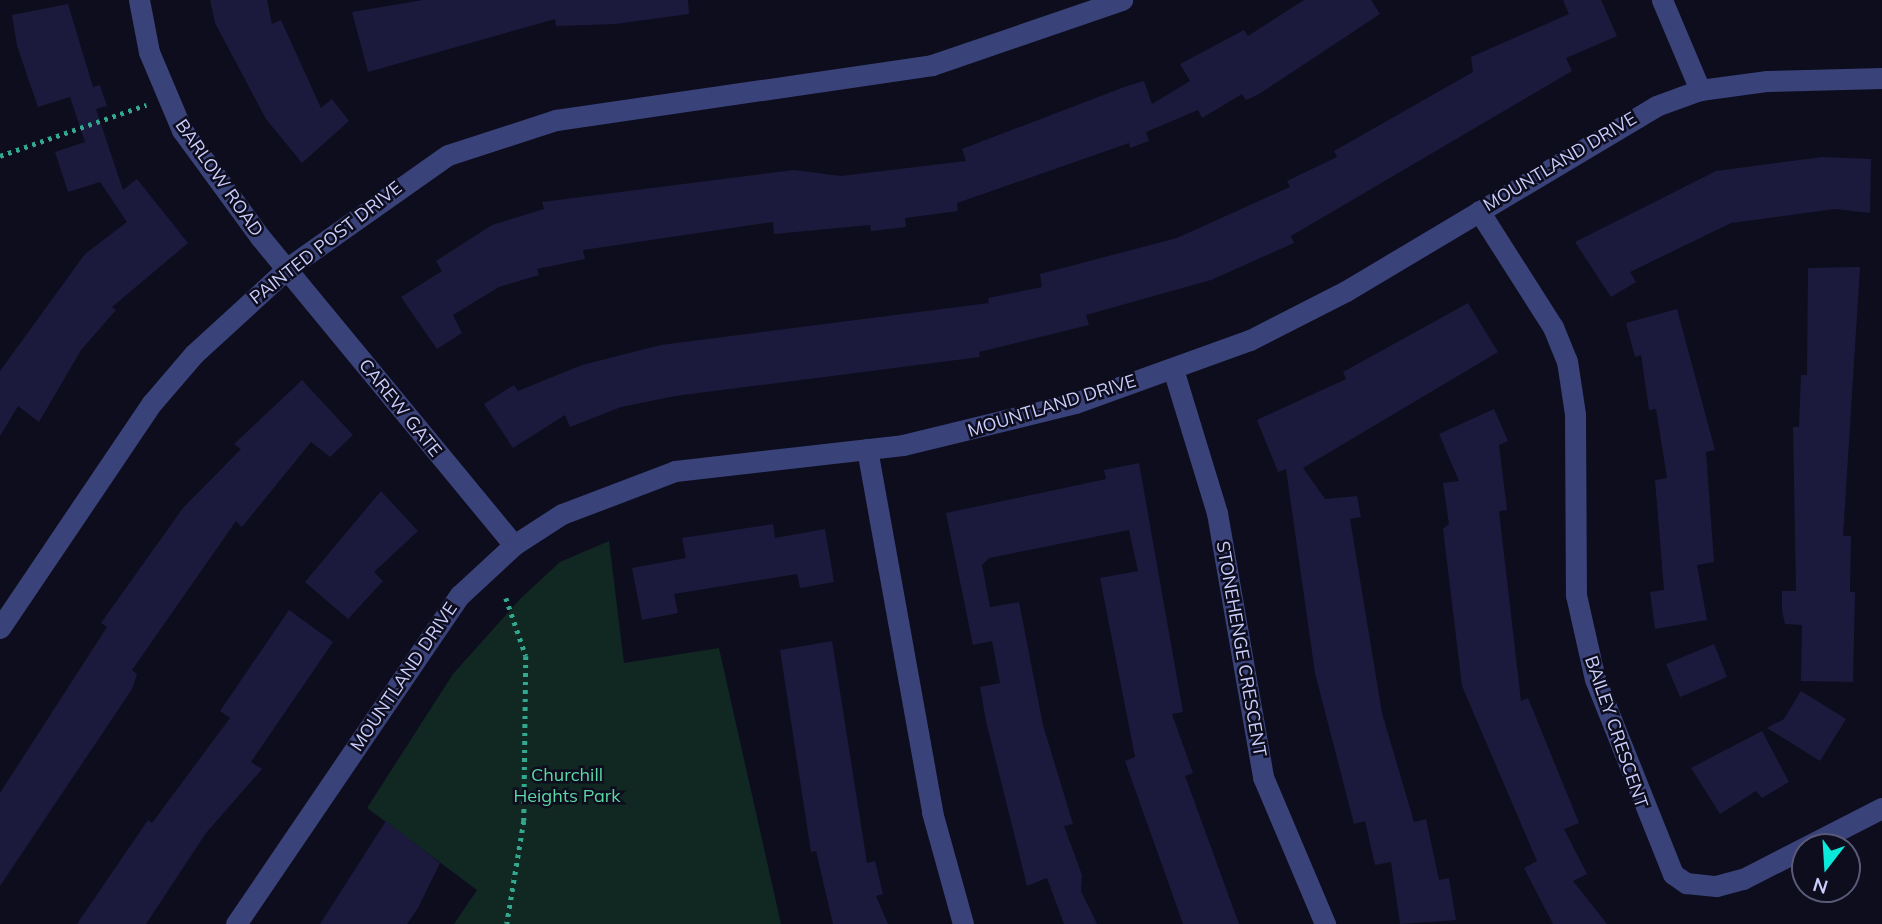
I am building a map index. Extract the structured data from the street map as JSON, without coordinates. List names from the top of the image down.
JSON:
{
  "streets": {
    "street": [
      "MOUNTLAND DRIVE",
      "BARLOW ROAD",
      "PAINTED POST DRIVE",
      "CAREW GATE",
      "STONEHENGE CRESCENT",
      "BAILEY CRESCENT"
    ]
  },
  "crossings": [
    ["MOUNTLAND DRIVE", "CAREW GATE"],
    ["MOUNTLAND DRIVE", "STONEHENGE CRESCENT"],
    ["MOUNTLAND DRIVE", "BAILEY CRESCENT"],
    ["BARLOW ROAD", "PAINTED POST DRIVE"],
    ["BARLOW ROAD", "CAREW GATE"],
    ["PAINTED POST DRIVE", "CAREW GATE"]
  ],
  "parks": ["Churchill Heights Park"],
  "north": "bottom"
}
